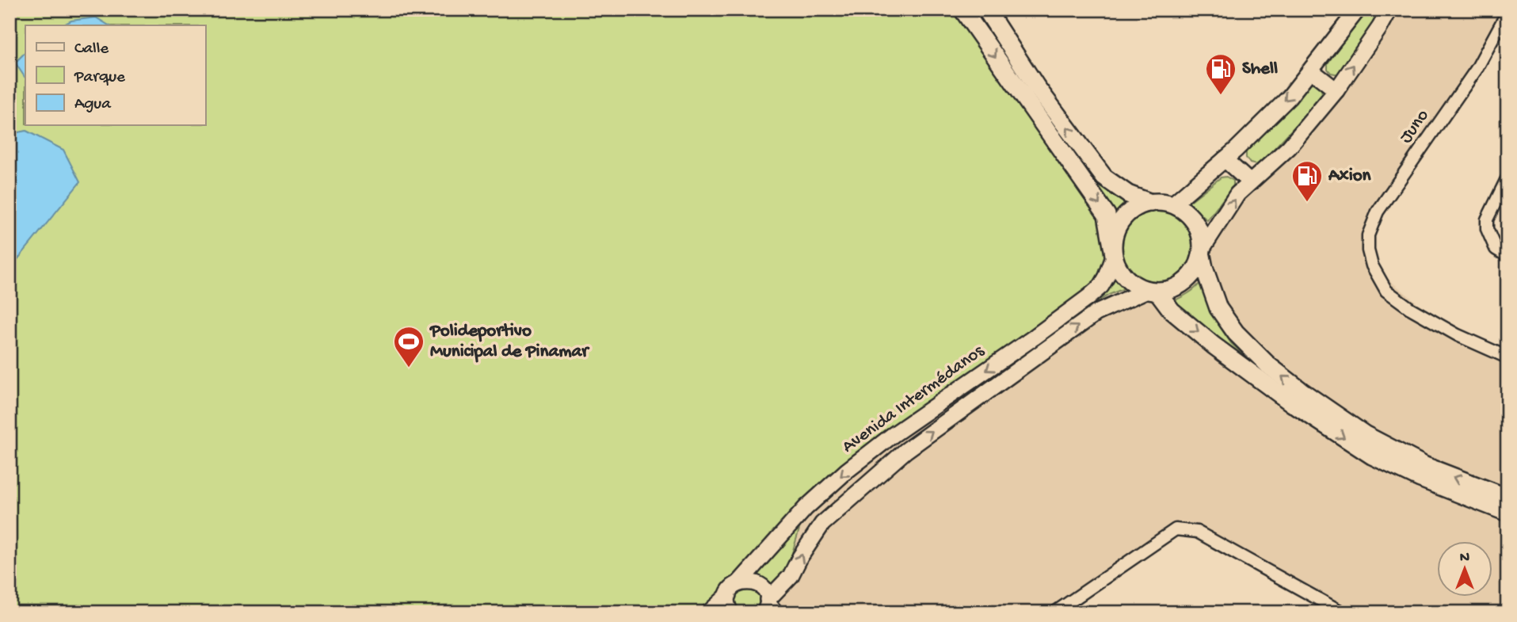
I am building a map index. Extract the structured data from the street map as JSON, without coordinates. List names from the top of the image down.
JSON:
{
  "streets": {
    "main road": ["Avenida Intermédanos"],
    "street": ["Juno"]
  },
  "places": {
    "fuel station": ["Shell", "Axion"],
    "sports": ["Polideportivo Municipal de Pinamar"]
  },
  "legend": ["Calle", "Parque", "Agua"],
  "north": "top"
}
